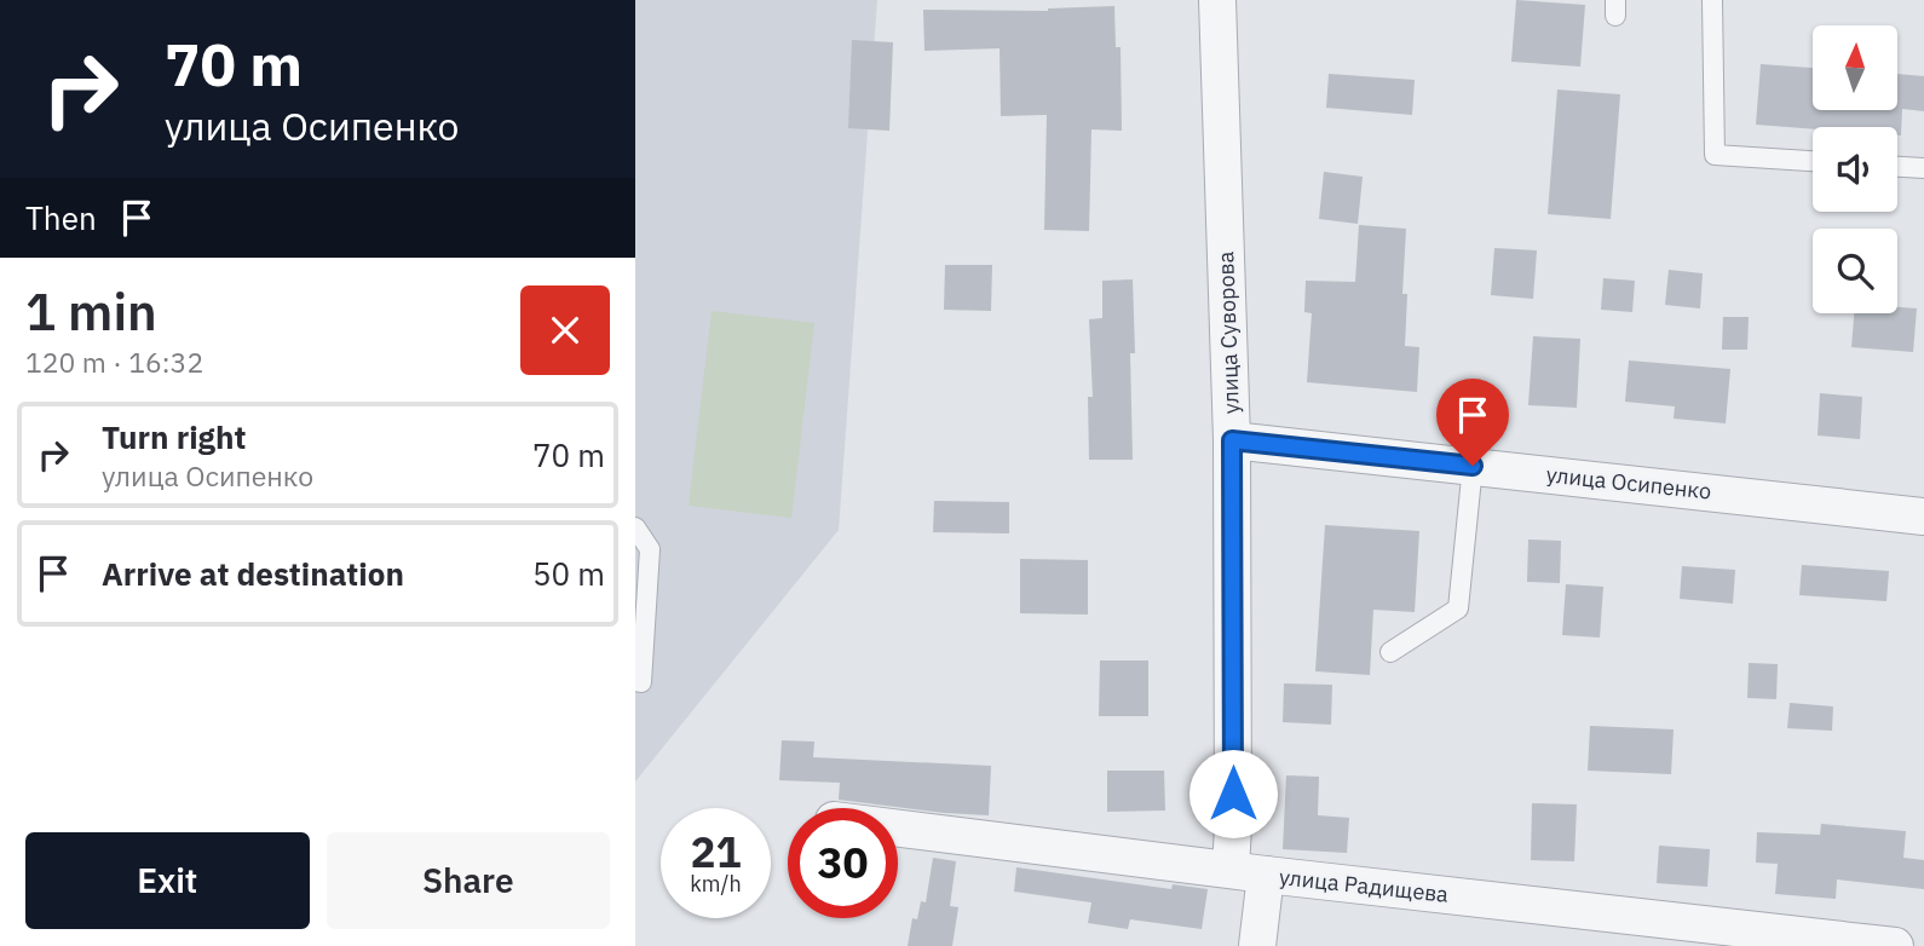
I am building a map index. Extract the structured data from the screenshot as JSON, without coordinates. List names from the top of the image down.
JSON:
{
  "streets": {
    "street": ["улица Суворова", "улица Осипенко", "улица Радищева"]
  },
  "crossings": [
    ["улица Суворова", "улица Осипенко"],
    ["улица Суворова", "улица Радищева"]
  ],
  "north": "top",
  "page": {
    "turn": ["70 m", "улица Осипенко"],
    "then": "Then",
    "heading": ["1 min", "120 m · 16:32"],
    "list": [
      {
        "name": "Turn right",
        "note": "улица Осипенко",
        "value": "70 m"
      },
      {
        "name": "Arrive at destination",
        "value": "50 m"
      }
    ],
    "speed": "21 km/h",
    "limit": "30",
    "buttons": ["Exit", "Share"]
  }
}
